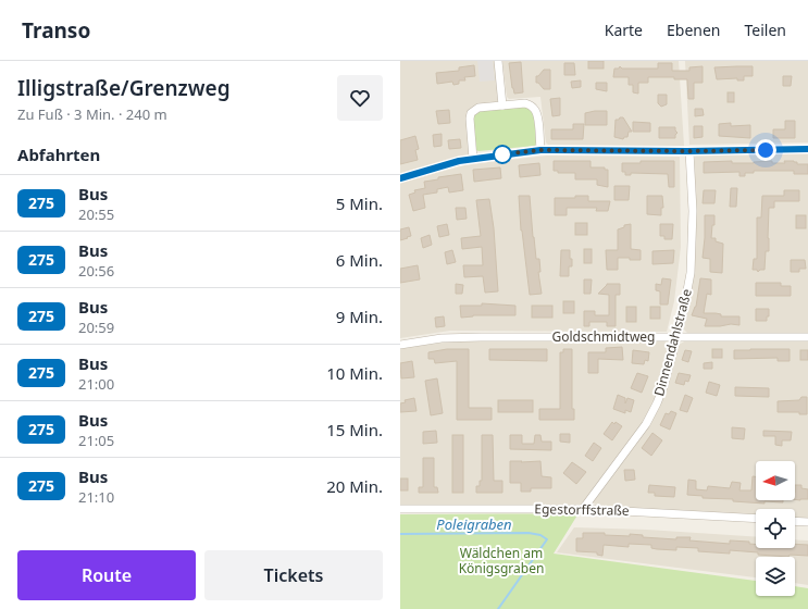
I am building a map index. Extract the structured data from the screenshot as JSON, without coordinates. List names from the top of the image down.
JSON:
{
  "streets": {
    "street": ["Goldschmidtweg", "Dinnendahlstraße", "Egestorffstraße"]
  },
  "crossings": [
    ["Goldschmidtweg", "Dinnendahlstraße"],
    ["Dinnendahlstraße", "Egestorffstraße"]
  ],
  "water": ["Poleigraben"],
  "parks": ["Wäldchen am Königsgraben"],
  "lines": ["bus line 275"],
  "north": "left",
  "page": {
    "header": "Transo",
    "nav": ["Karte", "Ebenen", "Teilen"],
    "heading": [
      ["Illigstraße/Grenzweg", "Zu Fuß · 3 Min. · 240 m"],
      "Abfahrten"
    ],
    "list": [
      {
        "mark": "275",
        "name": "Bus",
        "note": "20:55",
        "value": "5 Min."
      },
      {
        "mark": "275",
        "name": "Bus",
        "note": "20:56",
        "value": "6 Min."
      },
      {
        "mark": "275",
        "name": "Bus",
        "note": "20:59",
        "value": "9 Min."
      },
      {
        "mark": "275",
        "name": "Bus",
        "note": "21:00",
        "value": "10 Min."
      },
      {
        "mark": "275",
        "name": "Bus",
        "note": "21:05",
        "value": "15 Min."
      },
      {
        "mark": "275",
        "name": "Bus",
        "note": "21:10",
        "value": "20 Min."
      }
    ],
    "buttons": ["Route", "Tickets"]
  }
}
